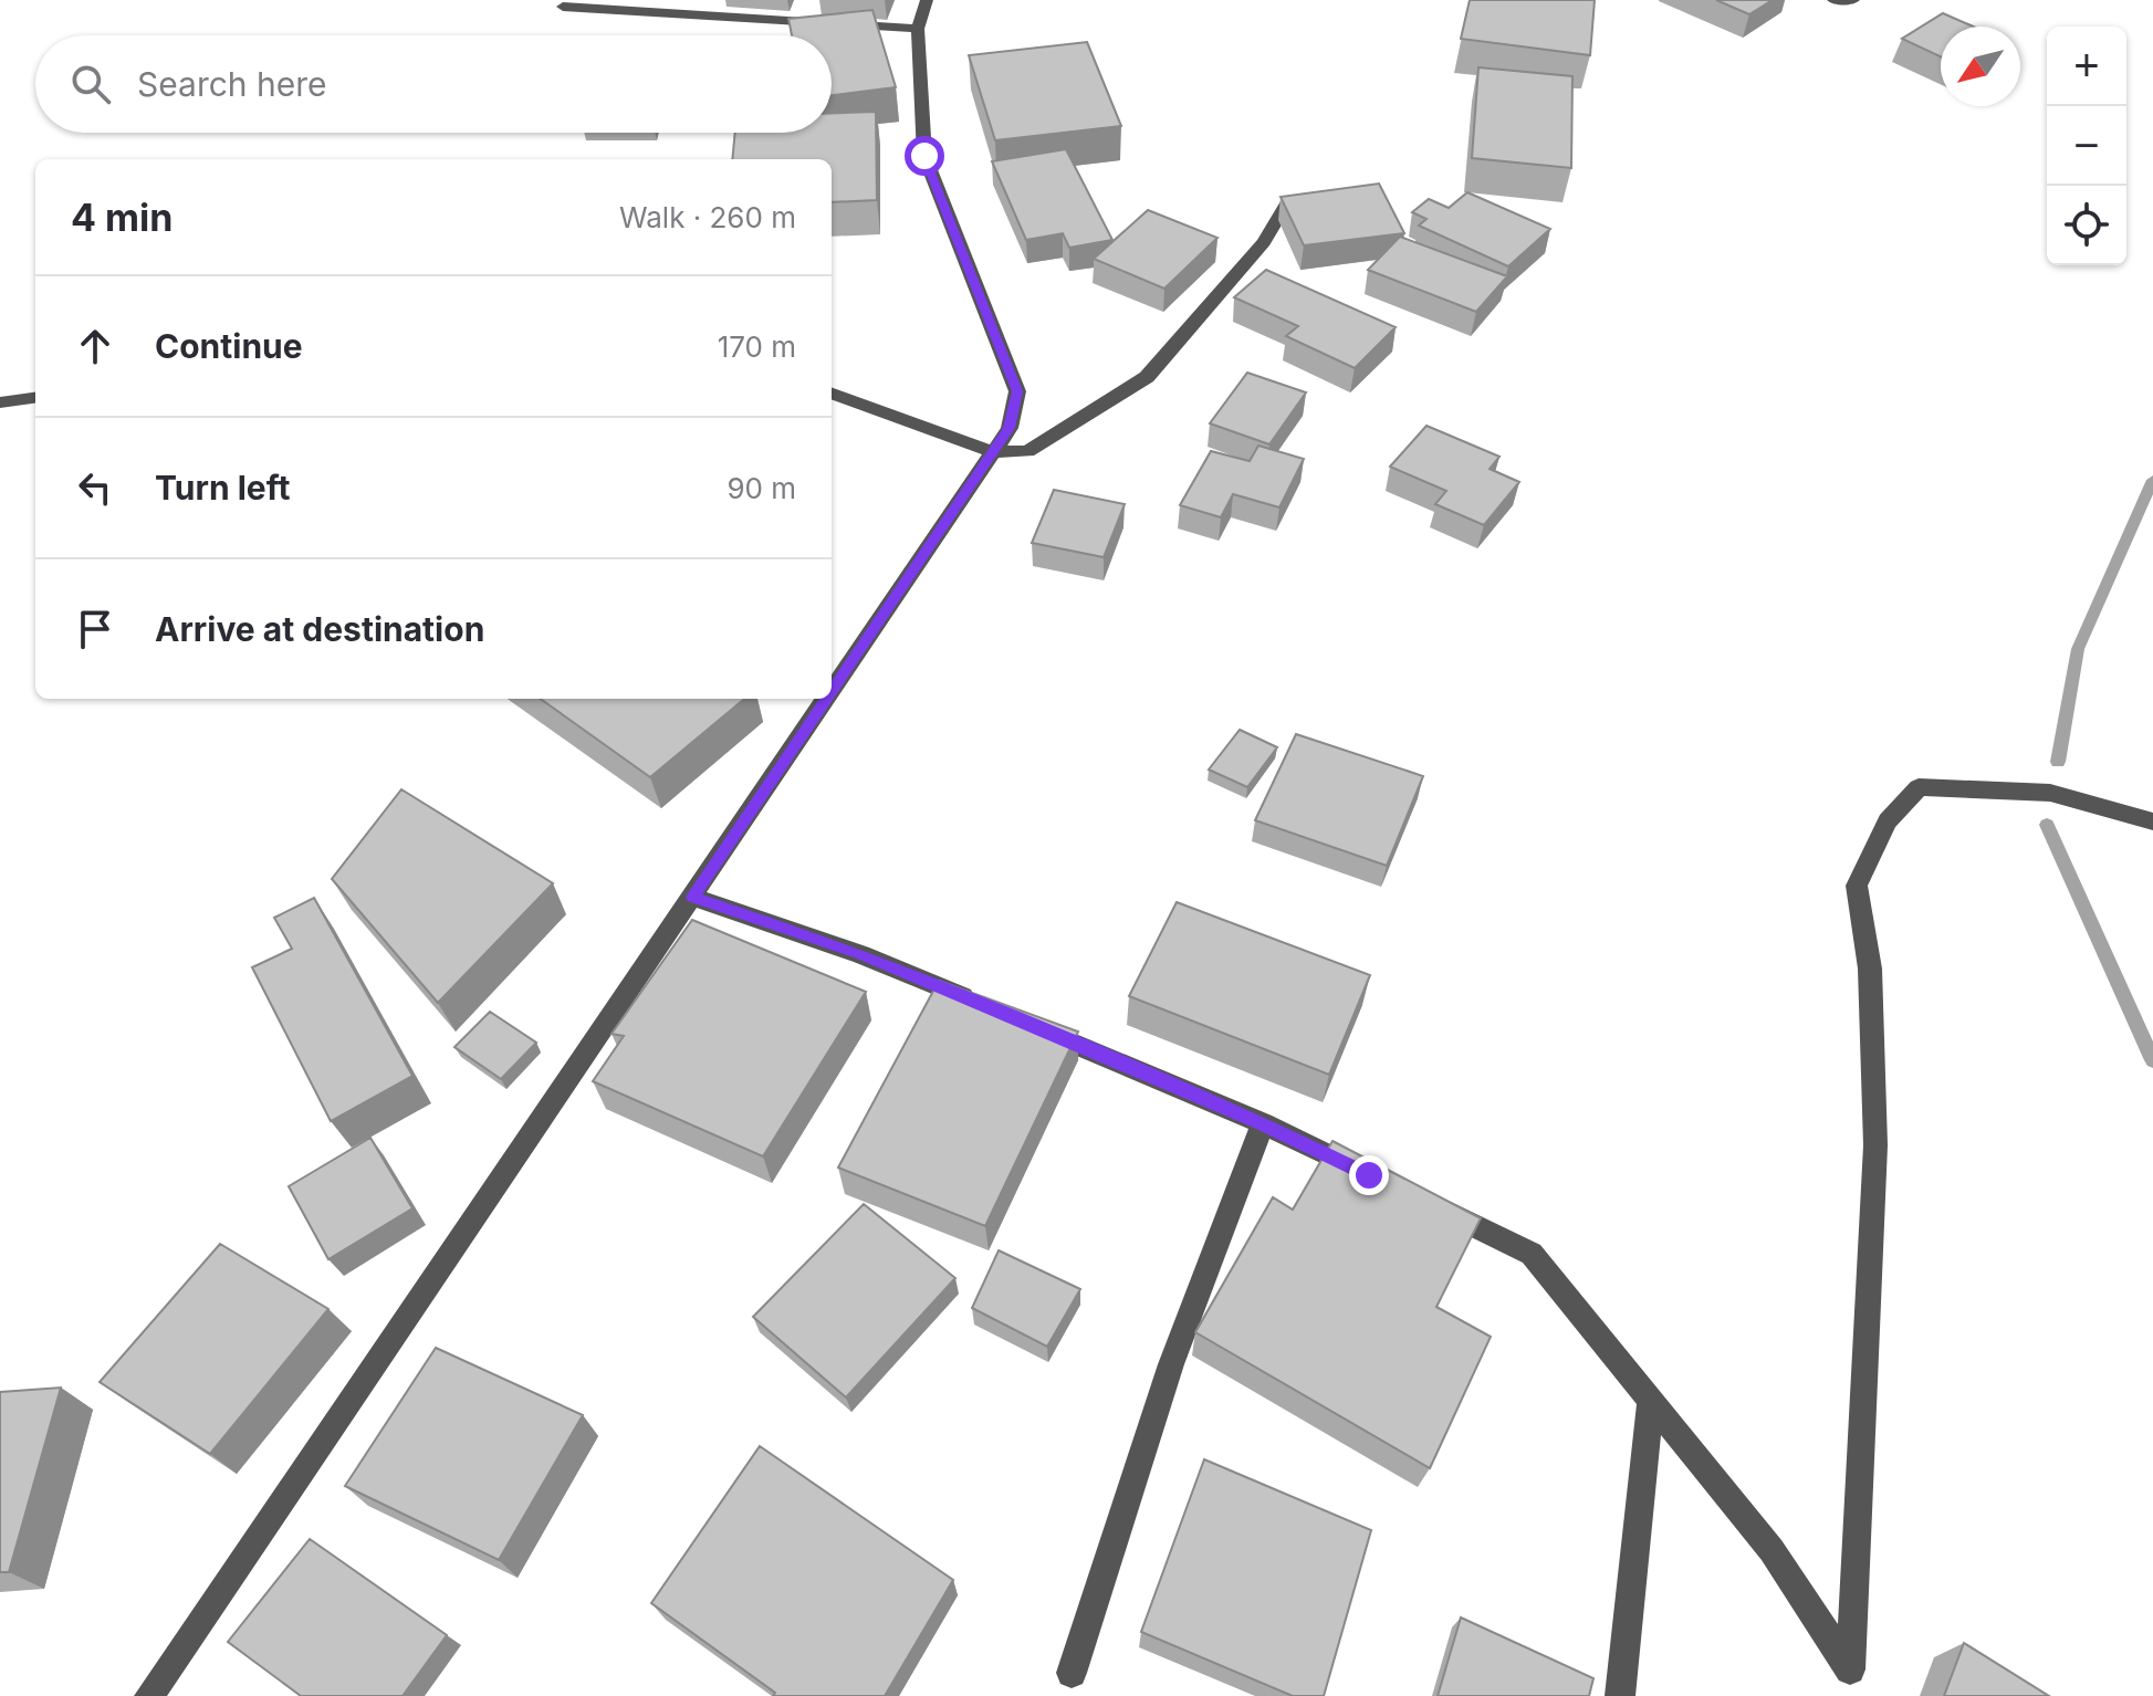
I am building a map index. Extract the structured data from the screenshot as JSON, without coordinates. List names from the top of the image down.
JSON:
{
  "north": "bottom left",
  "page": {
    "map_buttons": ["+", "−"],
    "search": "Search here",
    "heading": ["4 min", "Walk · 260 m"],
    "list": [
      ["Continue", "170 m"],
      ["Turn left", "90 m"],
      "Arrive at destination"
    ]
  }
}
